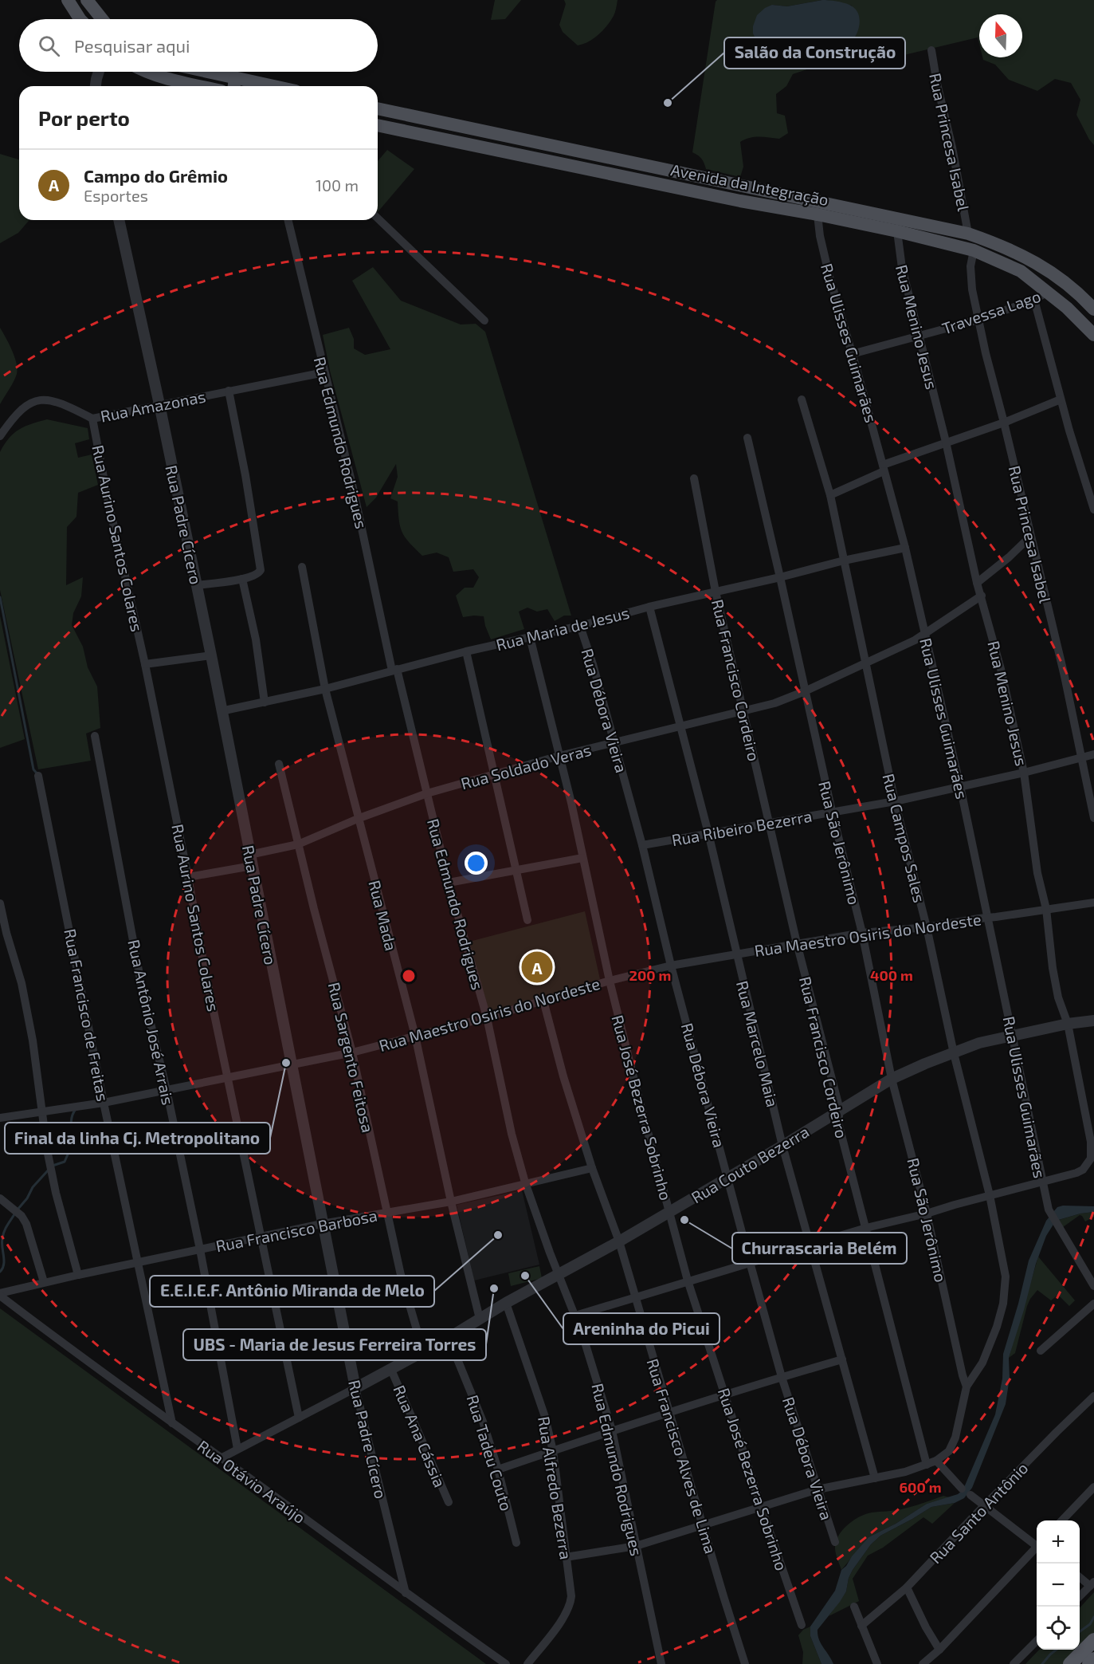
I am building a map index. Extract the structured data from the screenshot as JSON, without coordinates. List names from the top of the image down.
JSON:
{
  "streets": {
    "main road": ["Avenida da Integração"],
    "street": [
      "Rua Princesa Isabel",
      "Travessa Lago",
      "Rua Menino Jesus",
      "Rua Ulisses Guimarães",
      "Rua Amazonas",
      "Rua Edmundo Rodrigues",
      "Rua Padre Cícero",
      "Rua Aurino Santos Colares",
      "Rua Maria de Jesus",
      "Rua Francisco Cordeiro",
      "Rua Débora Vieira",
      "Rua Soldado Veras",
      "Rua Ribeiro Bezerra",
      "Rua Campos Sales",
      "Rua São Jerônimo",
      "Rua Mada",
      "Rua Maestro Osiris do Nordeste",
      "Rua Francisco de Freitas",
      "Rua Antônio José Arrais",
      "Rua Marcelo Maia",
      "Rua Sargento Feitosa",
      "Rua José Bezerra Sobrinho",
      "Rua Couto Bezerra",
      "Rua Francisco Barbosa",
      "Rua Ana Cássia",
      "Rua Tadeu Couto",
      "Rua Francisco Alves de Lima",
      "Rua Otávio Araújo",
      "Rua Alfredo Bezerra",
      "Rua Santo Antônio"
    ]
  },
  "crossings": [
    ["Rua Princesa Isabel", "Avenida da Integração"],
    ["Rua Princesa Isabel", "Travessa Lago"],
    ["Rua Princesa Isabel", "Rua Ribeiro Bezerra"],
    ["Avenida da Integração", "Travessa Lago"],
    ["Avenida da Integração", "Rua Menino Jesus"],
    ["Avenida da Integração", "Rua Ulisses Guimarães"],
    ["Travessa Lago", "Rua Menino Jesus"],
    ["Travessa Lago", "Rua Ulisses Guimarães"],
    ["Rua Menino Jesus", "Rua Ulisses Guimarães"],
    ["Rua Menino Jesus", "Rua Soldado Veras"],
    ["Rua Menino Jesus", "Rua Ribeiro Bezerra"],
    ["Rua Menino Jesus", "Rua Maestro Osiris do Nordeste"],
    ["Rua Menino Jesus", "Rua Couto Bezerra"],
    ["Rua Ulisses Guimarães", "Rua Maria de Jesus"],
    ["Rua Ulisses Guimarães", "Rua Soldado Veras"],
    ["Rua Ulisses Guimarães", "Rua Ribeiro Bezerra"],
    ["Rua Ulisses Guimarães", "Rua Maestro Osiris do Nordeste"],
    ["Rua Ulisses Guimarães", "Rua Couto Bezerra"],
    ["Rua Amazonas", "Rua Edmundo Rodrigues"],
    ["Rua Amazonas", "Rua Padre Cícero"],
    ["Rua Amazonas", "Rua Aurino Santos Colares"],
    ["Rua Edmundo Rodrigues", "Rua Maria de Jesus"],
    ["Rua Edmundo Rodrigues", "Rua Soldado Veras"],
    ["Rua Edmundo Rodrigues", "Rua Maestro Osiris do Nordeste"],
    ["Rua Edmundo Rodrigues", "Rua Couto Bezerra"],
    ["Rua Edmundo Rodrigues", "Rua Francisco Barbosa"],
    ["Rua Padre Cícero", "Rua Maria de Jesus"],
    ["Rua Padre Cícero", "Rua Soldado Veras"],
    ["Rua Padre Cícero", "Rua Maestro Osiris do Nordeste"],
    ["Rua Padre Cícero", "Rua Couto Bezerra"],
    ["Rua Padre Cícero", "Rua Francisco Barbosa"],
    ["Rua Padre Cícero", "Rua Otávio Araújo"],
    ["Rua Aurino Santos Colares", "Rua Soldado Veras"],
    ["Rua Aurino Santos Colares", "Rua Maestro Osiris do Nordeste"],
    ["Rua Aurino Santos Colares", "Rua Couto Bezerra"],
    ["Rua Aurino Santos Colares", "Rua Francisco Barbosa"],
    ["Rua Maria de Jesus", "Rua Francisco Cordeiro"],
    ["Rua Maria de Jesus", "Rua Débora Vieira"],
    ["Rua Maria de Jesus", "Rua Campos Sales"],
    ["Rua Maria de Jesus", "Rua São Jerônimo"],
    ["Rua Maria de Jesus", "Rua Mada"],
    ["Rua Maria de Jesus", "Rua Marcelo Maia"],
    ["Rua Maria de Jesus", "Rua José Bezerra Sobrinho"],
    ["Rua Francisco Cordeiro", "Rua Soldado Veras"],
    ["Rua Francisco Cordeiro", "Rua Ribeiro Bezerra"],
    ["Rua Francisco Cordeiro", "Rua Maestro Osiris do Nordeste"],
    ["Rua Francisco Cordeiro", "Rua Couto Bezerra"],
    ["Rua Débora Vieira", "Rua Soldado Veras"],
    ["Rua Débora Vieira", "Rua Ribeiro Bezerra"],
    ["Rua Débora Vieira", "Rua Maestro Osiris do Nordeste"],
    ["Rua Débora Vieira", "Rua Couto Bezerra"],
    ["Rua Soldado Veras", "Rua Campos Sales"],
    ["Rua Soldado Veras", "Rua São Jerônimo"],
    ["Rua Soldado Veras", "Rua Mada"],
    ["Rua Soldado Veras", "Rua Marcelo Maia"],
    ["Rua Soldado Veras", "Rua Sargento Feitosa"],
    ["Rua Soldado Veras", "Rua José Bezerra Sobrinho"],
    ["Rua Ribeiro Bezerra", "Rua Campos Sales"],
    ["Rua Ribeiro Bezerra", "Rua São Jerônimo"],
    ["Rua Ribeiro Bezerra", "Rua Marcelo Maia"],
    ["Rua Campos Sales", "Rua São Jerônimo"],
    ["Rua Campos Sales", "Rua Maestro Osiris do Nordeste"],
    ["Rua Campos Sales", "Rua Couto Bezerra"],
    ["Rua São Jerônimo", "Rua Maestro Osiris do Nordeste"],
    ["Rua São Jerônimo", "Rua Couto Bezerra"],
    ["Rua Mada", "Rua Maestro Osiris do Nordeste"],
    ["Rua Mada", "Rua Couto Bezerra"],
    ["Rua Mada", "Rua Francisco Barbosa"],
    ["Rua Maestro Osiris do Nordeste", "Rua Francisco de Freitas"],
    ["Rua Maestro Osiris do Nordeste", "Rua Antônio José Arrais"],
    ["Rua Maestro Osiris do Nordeste", "Rua Marcelo Maia"],
    ["Rua Maestro Osiris do Nordeste", "Rua Sargento Feitosa"],
    ["Rua Maestro Osiris do Nordeste", "Rua José Bezerra Sobrinho"],
    ["Rua Maestro Osiris do Nordeste", "Rua Francisco Alves de Lima"],
    ["Rua Francisco de Freitas", "Rua Francisco Barbosa"],
    ["Rua Francisco de Freitas", "Rua Otávio Araújo"],
    ["Rua Antônio José Arrais", "Rua Couto Bezerra"],
    ["Rua Antônio José Arrais", "Rua Francisco Barbosa"],
    ["Rua Marcelo Maia", "Rua Couto Bezerra"],
    ["Rua Sargento Feitosa", "Rua Couto Bezerra"],
    ["Rua Sargento Feitosa", "Rua Francisco Barbosa"],
    ["Rua José Bezerra Sobrinho", "Rua Couto Bezerra"],
    ["Rua Couto Bezerra", "Rua Ana Cássia"],
    ["Rua Couto Bezerra", "Rua Tadeu Couto"],
    ["Rua Couto Bezerra", "Rua Francisco Alves de Lima"],
    ["Rua Couto Bezerra", "Rua Otávio Araújo"],
    ["Rua Couto Bezerra", "Rua Alfredo Bezerra"],
    ["Rua Francisco Barbosa", "Rua Francisco Alves de Lima"],
    ["Rua Francisco Barbosa", "Rua Otávio Araújo"]
  ],
  "places": [
    "Salão da Construção",
    "Final da linha Cj. Metropolitano",
    "Churrascaria Belém",
    "E.E.I.E.F. Antônio Miranda de Melo",
    "Areninha do Picui",
    "UBS - Maria de Jesus Ferreira Torres"
  ],
  "north": "top",
  "page": {
    "search": "Pesquisar aqui",
    "heading": "Por perto",
    "list": [
      {
        "mark": "A",
        "name": "Campo do Grêmio",
        "note": "Esportes",
        "value": "100 m"
      }
    ],
    "pins": "A",
    "map_buttons": ["+", "−"]
  },
  "rings": ["200 m", "400 m", "600 m"]
}
